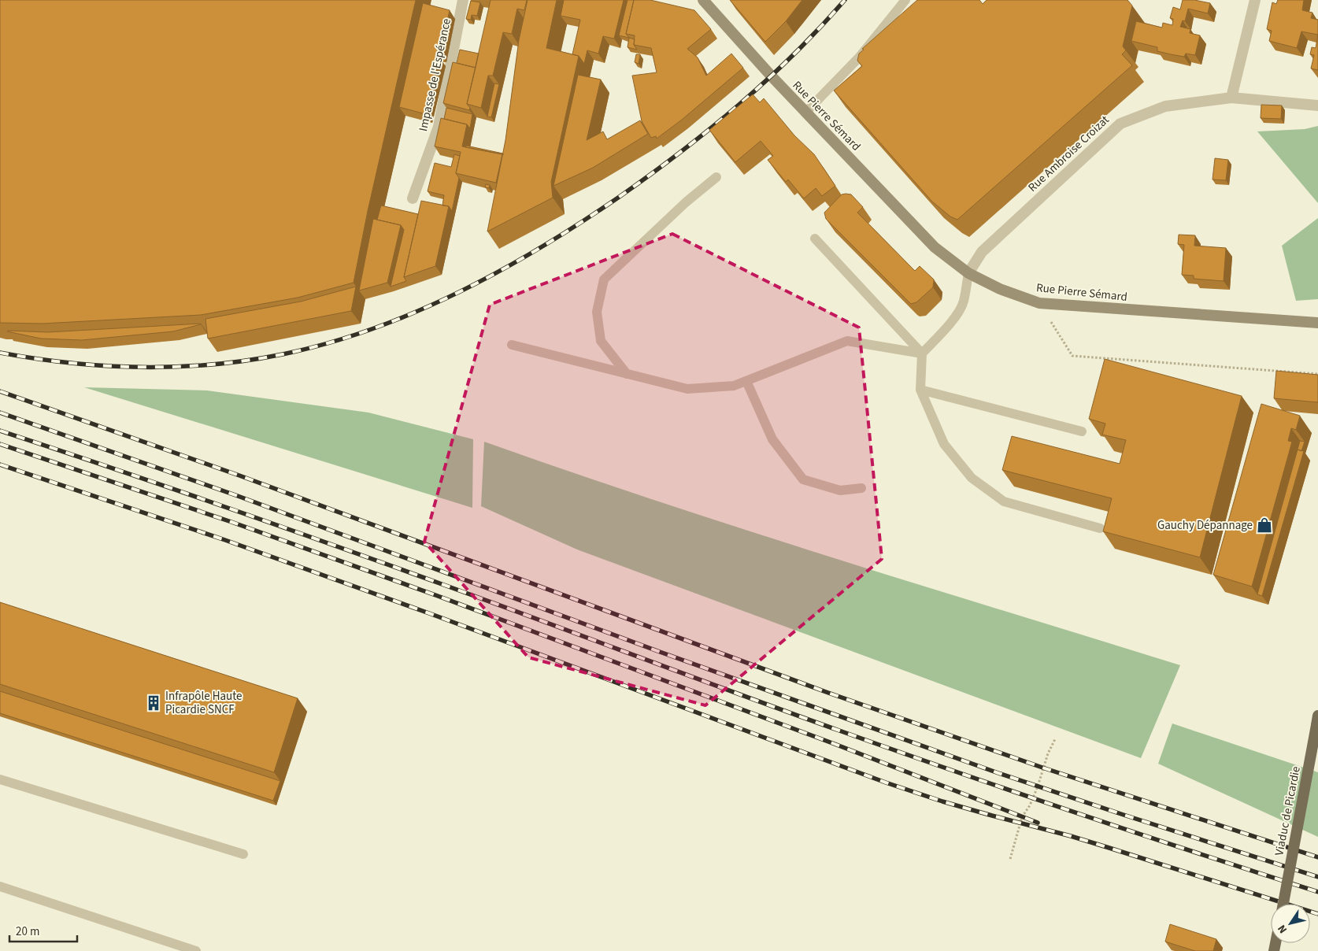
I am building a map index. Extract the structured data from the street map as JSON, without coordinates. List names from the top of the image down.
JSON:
{
  "streets": {
    "main road": ["Rue Pierre Sémard", "Viaduc de Picardie"],
    "street": ["Impasse de l'Espérance", "Rue Ambroise Croizat"]
  },
  "crossings": [
    ["Rue Pierre Sémard", "Rue Ambroise Croizat"]
  ],
  "places": {
    "shop": ["Gauchy Dépannage"],
    "building": ["Infrapôle Haute Picardie SNCF"]
  },
  "scale_bar": "20 m",
  "north": "bottom left"
}
